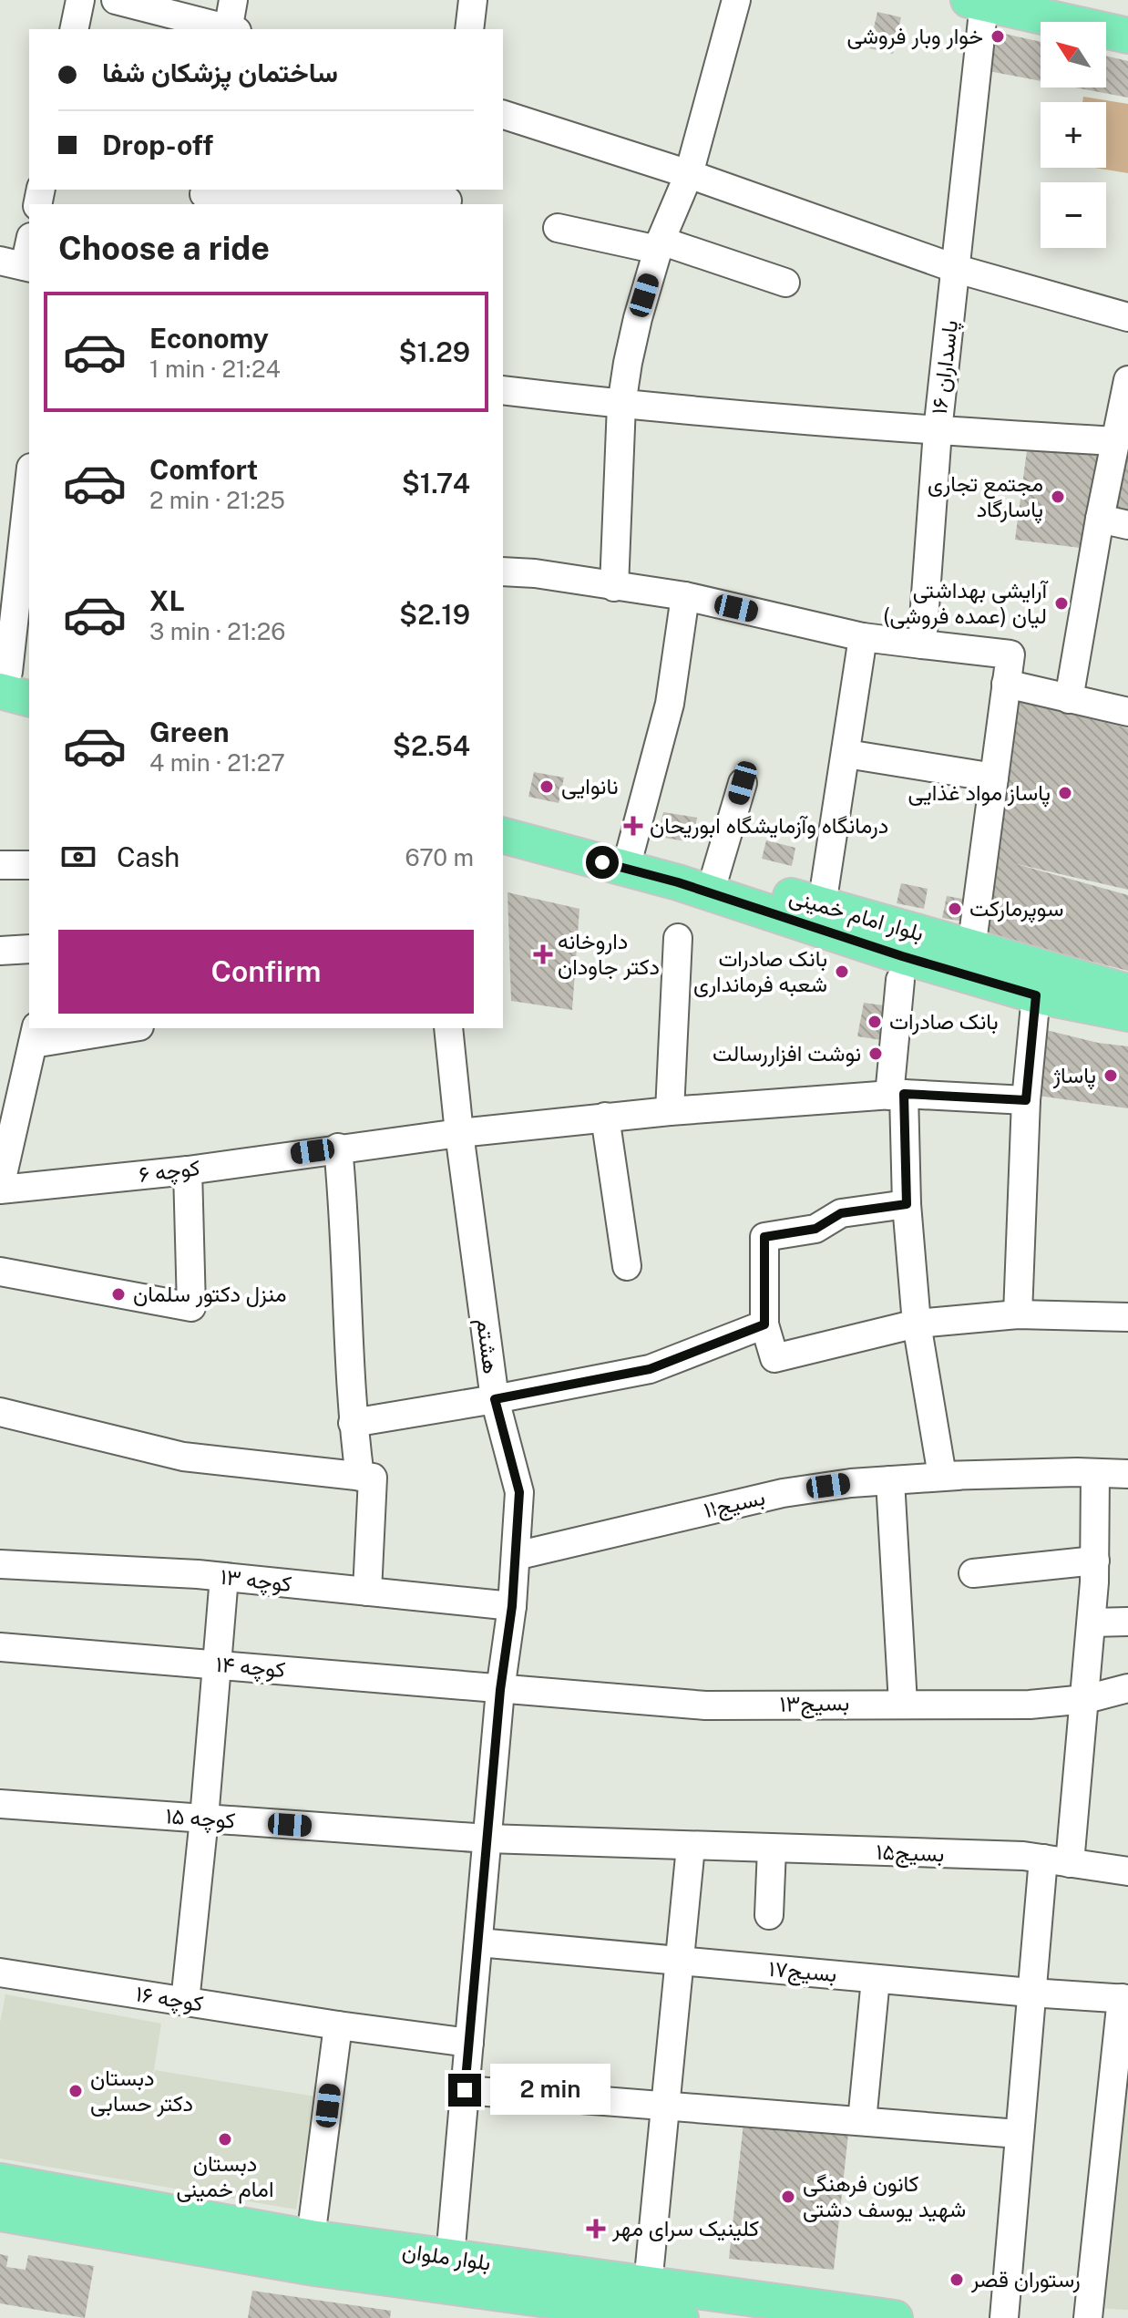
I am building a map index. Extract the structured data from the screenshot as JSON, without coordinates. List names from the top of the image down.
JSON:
{
  "streets": {
    "main road": ["بلوار امام خمینی", "بلوار ملوان"],
    "street": [
      "پاسداران ۱۶",
      "کوچه ۶",
      "هشتم",
      "بسیج۱۱",
      "کوچه ۱۳",
      "کوچه ۱۴",
      "بسیج۱۳",
      "کوچه ۱۵",
      "بسیج۱۵",
      "بسیج۱۷",
      "کوچه ۱۶"
    ]
  },
  "crossings": [
    ["کوچه ۶", "هشتم"],
    ["هشتم", "بسیج۱۱"],
    ["هشتم", "کوچه ۱۳"],
    ["هشتم", "کوچه ۱۴"],
    ["هشتم", "بسیج۱۳"],
    ["هشتم", "کوچه ۱۵"],
    ["هشتم", "بسیج۱۷"],
    ["هشتم", "کوچه ۱۶"],
    ["هشتم", "بلوار ملوان"],
    ["کوچه ۱۴", "بسیج۱۳"],
    ["کوچه ۱۵", "بسیج۱۵"]
  ],
  "places": {
    "other": [
      "خوار وبار فروشی",
      "مجتمع تجاری پاسارگاد",
      "آرایشی بهداشتی لیان (عمده فروشی)",
      "نانوایی",
      "پاساز مواد غذایی",
      "سوپرمارکت",
      "بانک صادرات شعبه فرمانداری",
      "بانک صادرات",
      "نوشت افزاررسالت",
      "پاساژ",
      "منزل دکتور سلمان",
      "دبستان دکتر حسابی",
      "دبستان امام خمینی",
      "کانون فرهنگی شهید یوسف دشتی",
      "رستوران قصر"
    ],
    "health": ["درمانگاه وآزمایشگاه ابوریحان", "داروخانه دکتر جاودان", "کلینیک سرای مهر"]
  },
  "north": "top left",
  "page": {
    "map_buttons": ["+", "−"],
    "banner": ["ساختمان پزشکان شفا", "Drop-off"],
    "heading": "Choose a ride",
    "list": [
      {
        "name": "Economy",
        "note": "1 min · 21:24",
        "value": "$1.29"
      },
      {
        "name": "Comfort",
        "note": "2 min · 21:25",
        "value": "$1.74"
      },
      {
        "name": "XL",
        "note": "3 min · 21:26",
        "value": "$2.19"
      },
      {
        "name": "Green",
        "note": "4 min · 21:27",
        "value": "$2.54"
      }
    ],
    "pay": ["Cash", "670 m"],
    "buttons": "Confirm",
    "bubble": "2 min"
  }
}
